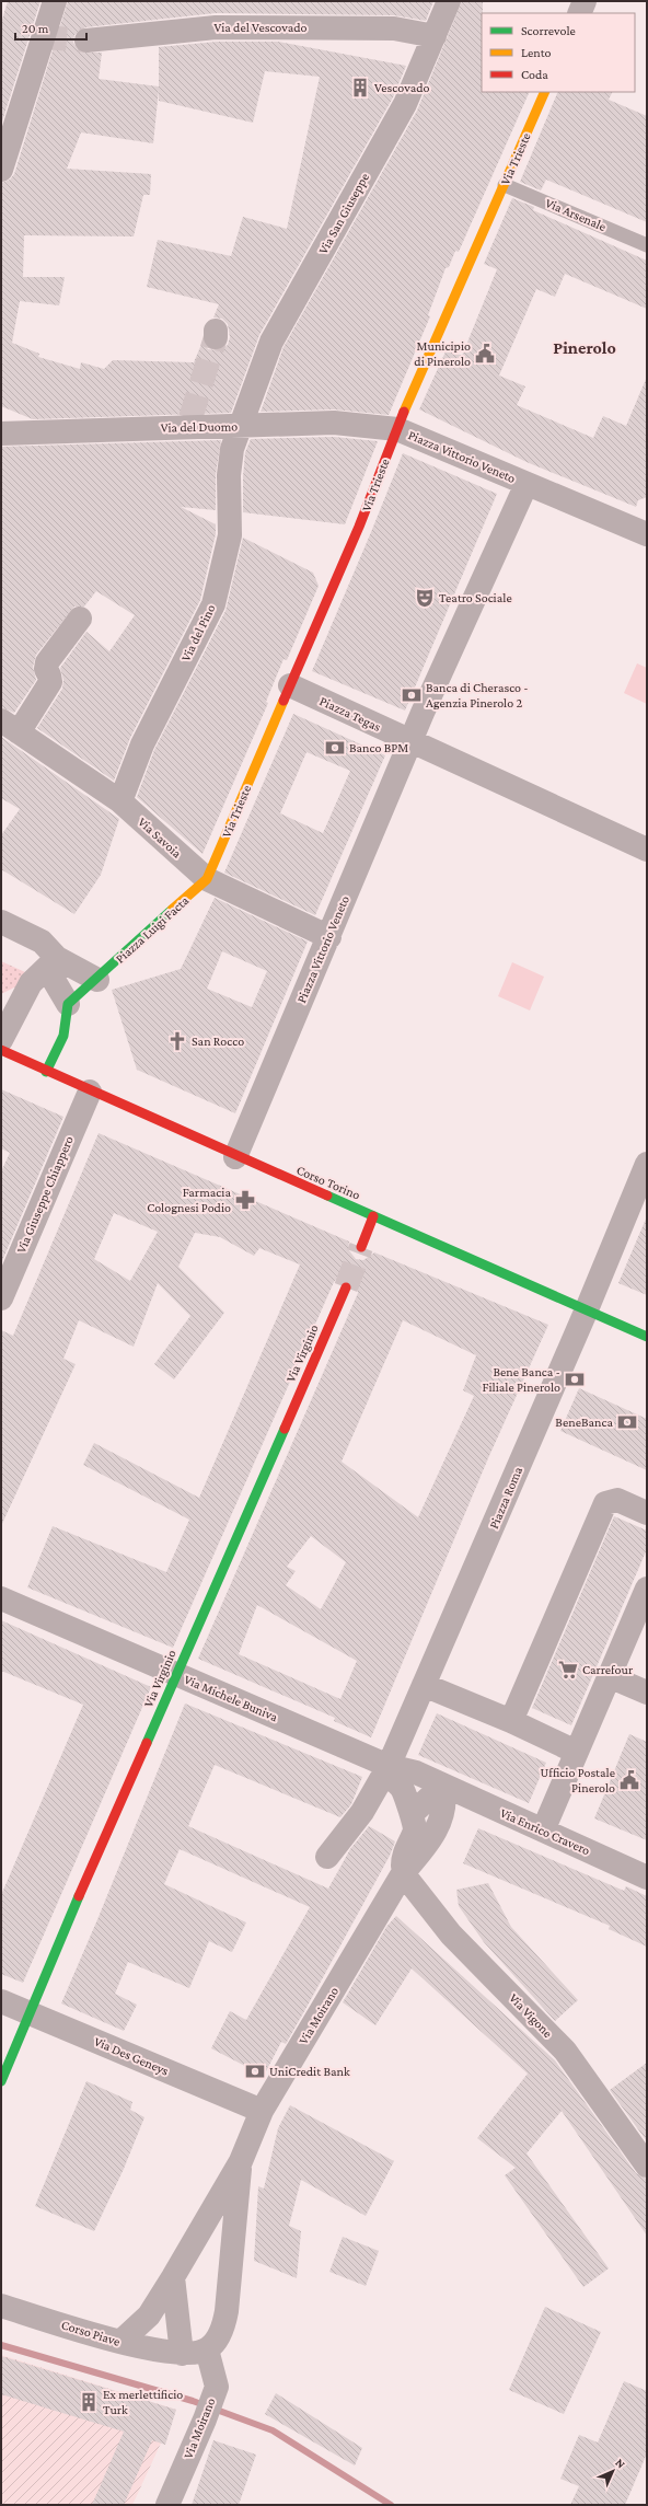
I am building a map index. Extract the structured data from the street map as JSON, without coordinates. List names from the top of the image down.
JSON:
{
  "streets": {
    "street": [
      "Via del Vescovado",
      "Via Trieste",
      "Via San Giuseppe",
      "Via del Duomo",
      "Piazza Vittorio Veneto",
      "Via del Pino",
      "Piazza Tegas",
      "Via Savoia",
      "Piazza Luigi Facta",
      "Corso Torino",
      "Via Giuseppe Chiappero",
      "Via Virginio",
      "Piazza Roma",
      "Via Michele Buniva",
      "Via Enrico Cravero",
      "Via Moirano",
      "Via Vigone",
      "Via Des Geneys",
      "Corso Piave"
    ],
    "lane": ["Via Arsenale"]
  },
  "crossings": [
    ["Via del Vescovado", "Via San Giuseppe"],
    ["Via Trieste", "Via Arsenale"],
    ["Via Trieste", "Via del Duomo"],
    ["Via Trieste", "Piazza Vittorio Veneto"],
    ["Via Trieste", "Piazza Tegas"],
    ["Via Trieste", "Via Savoia"],
    ["Via Trieste", "Piazza Luigi Facta"],
    ["Via San Giuseppe", "Via del Duomo"],
    ["Via San Giuseppe", "Via del Pino"],
    ["Via del Duomo", "Piazza Vittorio Veneto"],
    ["Via del Duomo", "Via del Pino"],
    ["Piazza Vittorio Veneto", "Piazza Tegas"],
    ["Piazza Vittorio Veneto", "Via Savoia"],
    ["Piazza Vittorio Veneto", "Corso Torino"],
    ["Via del Pino", "Via Savoia"],
    ["Via Savoia", "Piazza Luigi Facta"],
    ["Corso Torino", "Via Giuseppe Chiappero"],
    ["Corso Torino", "Piazza Roma"],
    ["Via Virginio", "Via Michele Buniva"],
    ["Via Virginio", "Via Des Geneys"],
    ["Piazza Roma", "Via Michele Buniva"],
    ["Piazza Roma", "Via Moirano"],
    ["Via Michele Buniva", "Via Enrico Cravero"],
    ["Via Michele Buniva", "Via Moirano"],
    ["Via Enrico Cravero", "Via Moirano"],
    ["Via Moirano", "Via Vigone"],
    ["Via Moirano", "Via Des Geneys"],
    ["Via Moirano", "Corso Piave"]
  ],
  "districts": ["Pinerolo"],
  "places": {
    "building": ["Vescovado", "Ex merlettificio Turk"],
    "public building": ["Municipio di Pinerolo", "Ufficio Postale Pinerolo"],
    "theatre": ["Teatro Sociale"],
    "bank": [
      "Banca di Cherasco - Agenzia Pinerolo 2",
      "Banco BPM",
      "Bene Banca - Filiale Pinerolo",
      "BeneBanca",
      "UniCredit Bank"
    ],
    "church": ["San Rocco"],
    "pharmacy": ["Farmacia Colognesi Podio"],
    "supermarket": ["Carrefour"]
  },
  "legend": ["Scorrevole", "Lento", "Coda"],
  "scale_bar": "20 m",
  "north": "top right"
}
